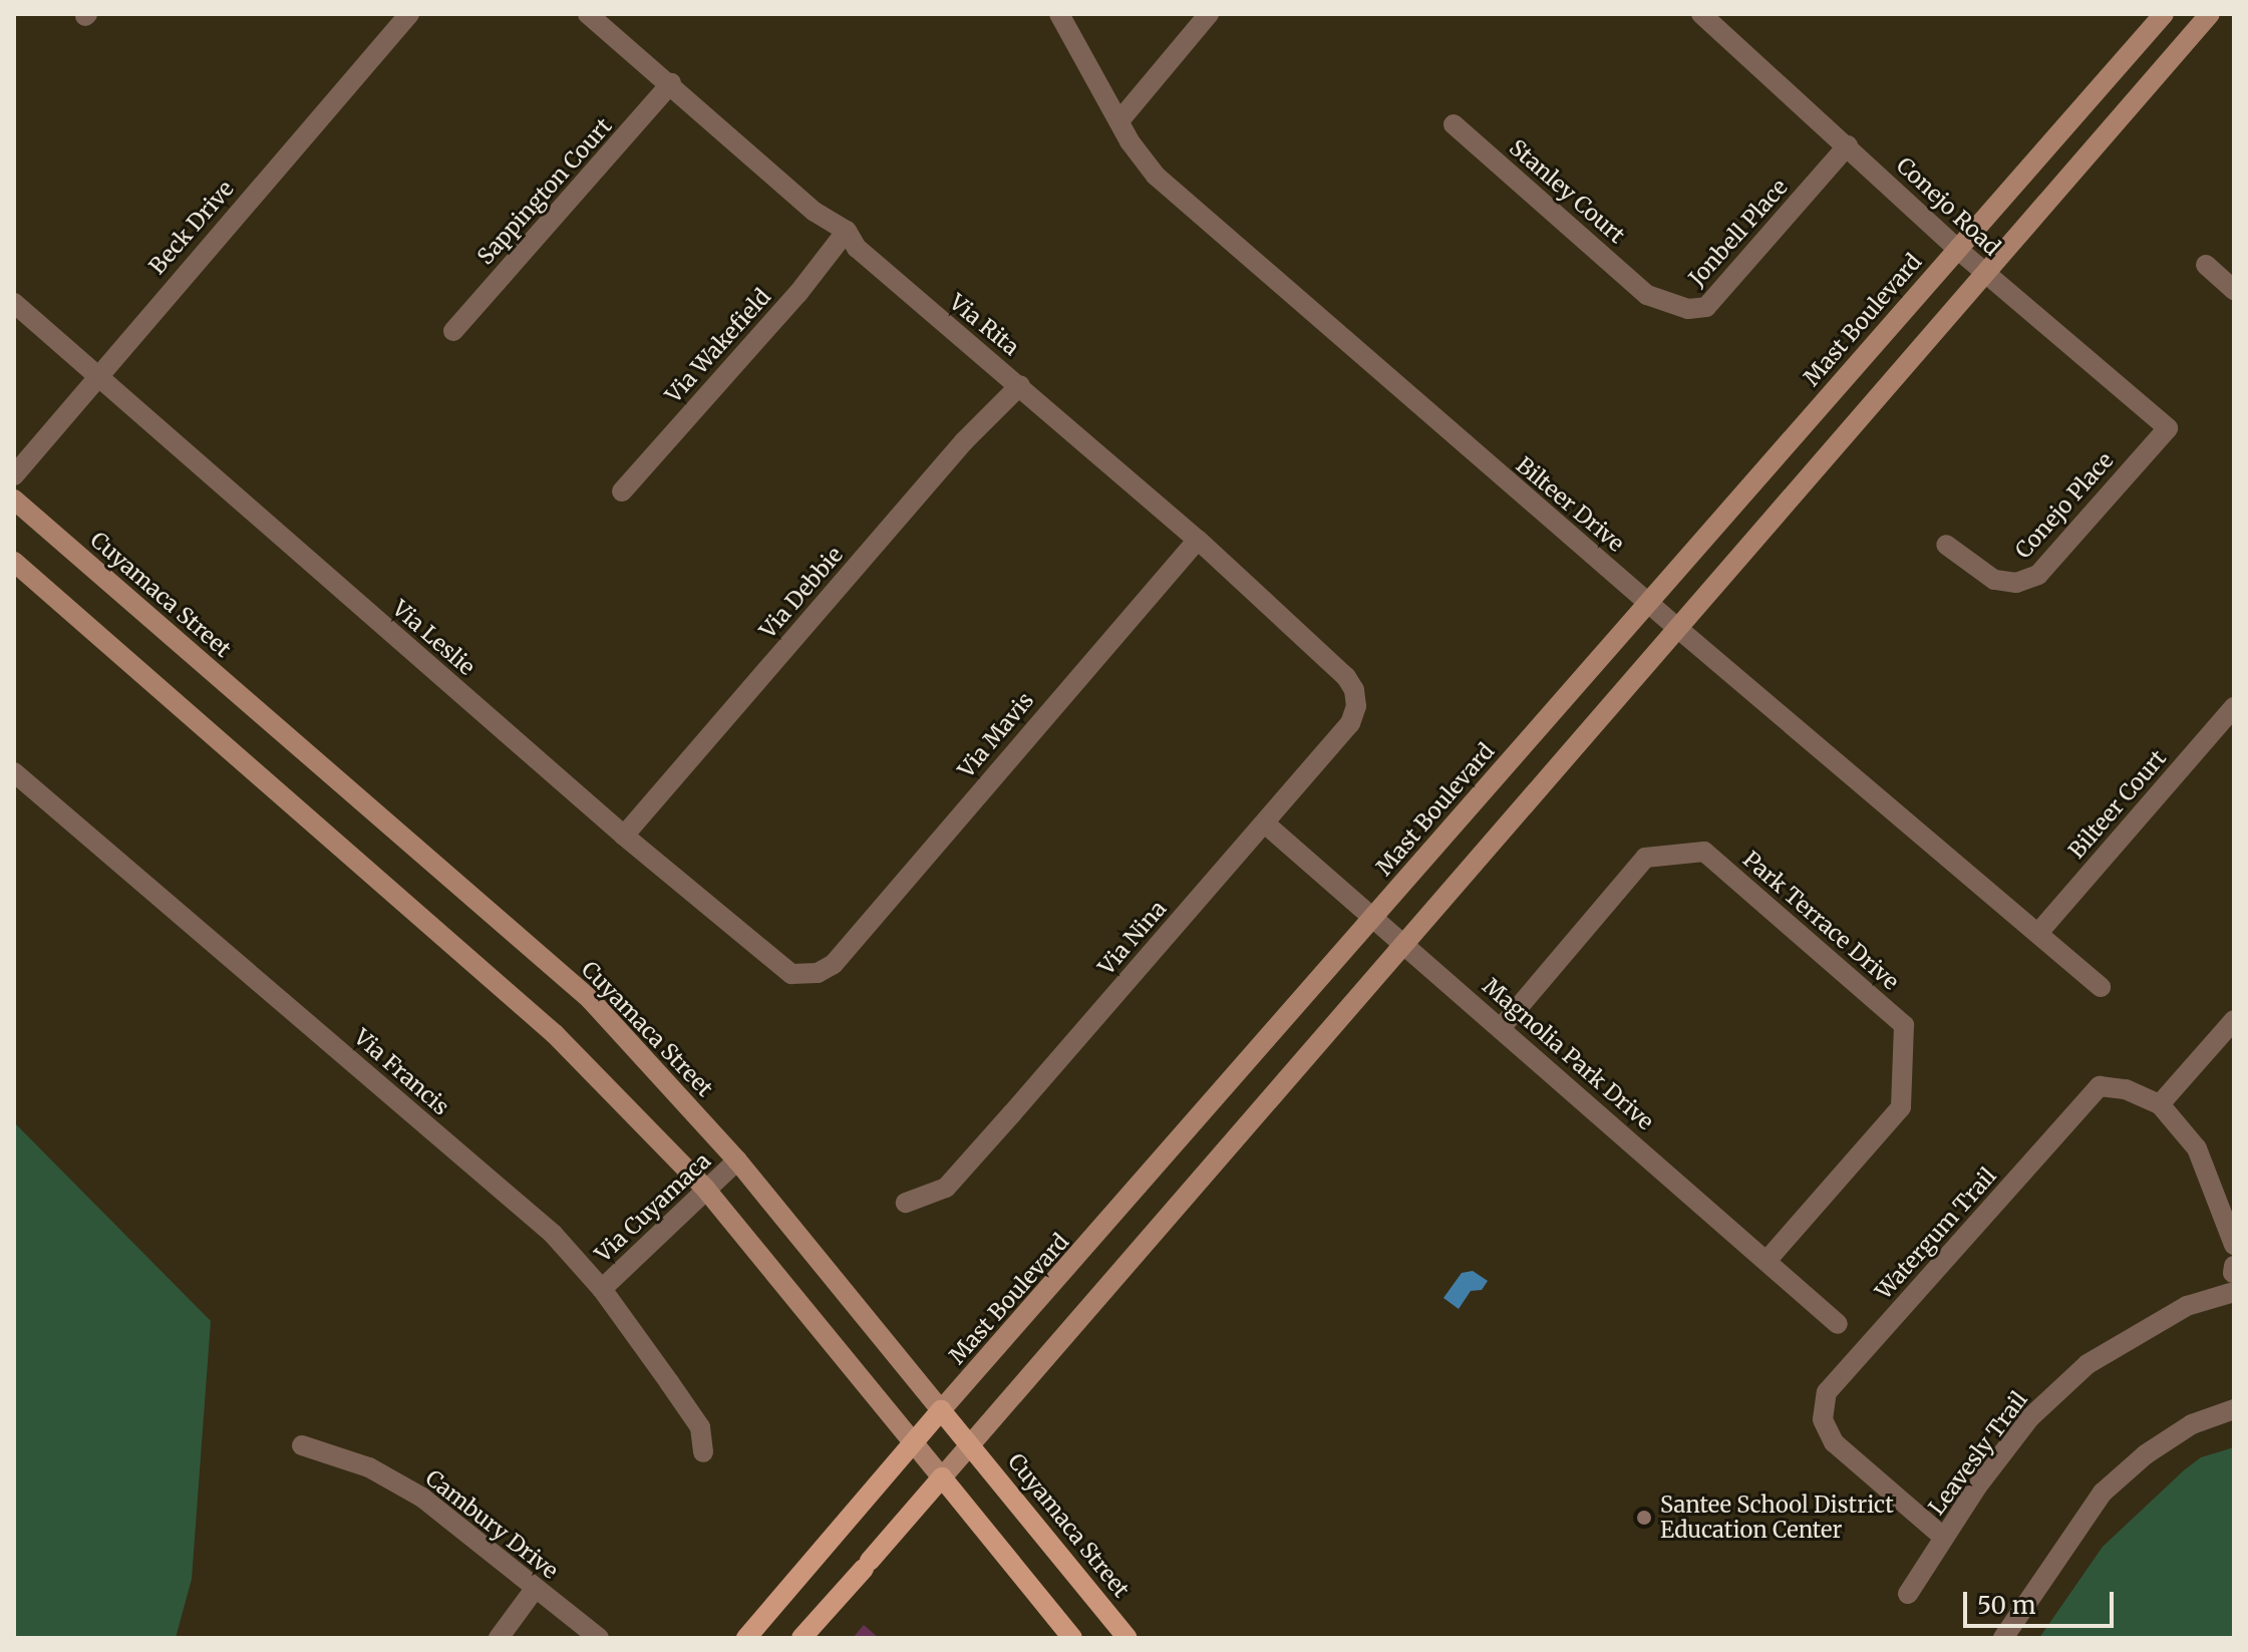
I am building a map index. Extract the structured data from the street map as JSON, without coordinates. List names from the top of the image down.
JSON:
{
  "streets": {
    "main road": ["Mast Boulevard", "Cuyamaca Street"],
    "street": [
      "Sappington Court",
      "Stanley Court",
      "Conejo Road",
      "Beck Drive",
      "Jonbell Place",
      "Via Rita",
      "Via Wakefield",
      "Bilteer Drive",
      "Conejo Place",
      "Via Debbie",
      "Via Leslie",
      "Via Mavis",
      "Bilteer Court",
      "Park Terrace Drive",
      "Via Nina",
      "Magnolia Park Drive",
      "Via Francis",
      "Via Cuyamaca",
      "Watergum Trail",
      "Leavesly Trail",
      "Cambury Drive"
    ]
  },
  "crossings": [
    ["Sappington Court", "Via Rita"],
    ["Stanley Court", "Jonbell Place"],
    ["Conejo Road", "Jonbell Place"],
    ["Conejo Road", "Mast Boulevard"],
    ["Conejo Road", "Conejo Place"],
    ["Beck Drive", "Via Leslie"],
    ["Mast Boulevard", "Bilteer Drive"],
    ["Mast Boulevard", "Cuyamaca Street"],
    ["Mast Boulevard", "Magnolia Park Drive"],
    ["Via Rita", "Via Wakefield"],
    ["Via Rita", "Via Debbie"],
    ["Via Rita", "Via Mavis"],
    ["Via Rita", "Via Nina"],
    ["Bilteer Drive", "Bilteer Court"],
    ["Via Debbie", "Via Leslie"],
    ["Cuyamaca Street", "Via Cuyamaca"],
    ["Via Leslie", "Via Mavis"],
    ["Park Terrace Drive", "Magnolia Park Drive"],
    ["Via Nina", "Magnolia Park Drive"],
    ["Via Francis", "Via Cuyamaca"],
    ["Watergum Trail", "Leavesly Trail"]
  ],
  "places": ["Santee School District Education Center"],
  "scale_bar": "50 m"
}
